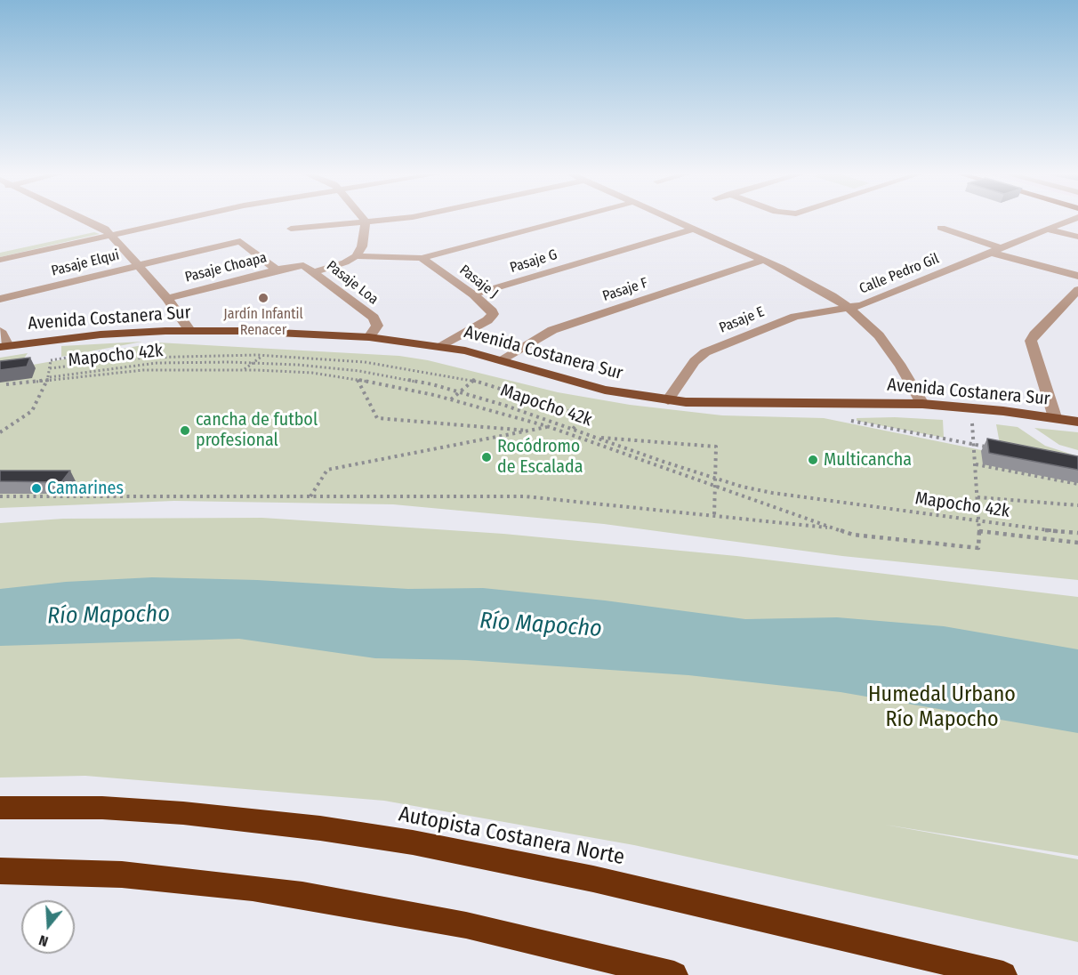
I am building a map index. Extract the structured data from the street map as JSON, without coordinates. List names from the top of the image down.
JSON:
{
  "streets": {
    "highway": ["Autopista Costanera Norte"],
    "main road": ["Avenida Costanera Sur"],
    "street": [
      "Pasaje G",
      "Pasaje Elqui",
      "Pasaje Choapa",
      "Calle Pedro Gil",
      "Pasaje J",
      "Pasaje Loa",
      "Pasaje F",
      "Pasaje E"
    ],
    "path": ["Mapocho 42k"]
  },
  "crossings": [
    ["Pasaje G", "Pasaje J"],
    ["Pasaje Elqui", "Pasaje Choapa"],
    ["Pasaje Choapa", "Pasaje Loa"],
    ["Calle Pedro Gil", "Pasaje E"],
    ["Pasaje J", "Avenida Costanera Sur"],
    ["Pasaje Loa", "Avenida Costanera Sur"],
    ["Pasaje F", "Avenida Costanera Sur"],
    ["Avenida Costanera Sur", "Pasaje E"]
  ],
  "water": ["Río Mapocho"],
  "parks": ["Humedal Urbano Río Mapocho"],
  "places": [
    "Jardín Infantil Renacer",
    "cancha de futbol profesional",
    "Rocódromo de Escalada",
    "Multicancha",
    "Camarines"
  ],
  "north": "bottom"
}
